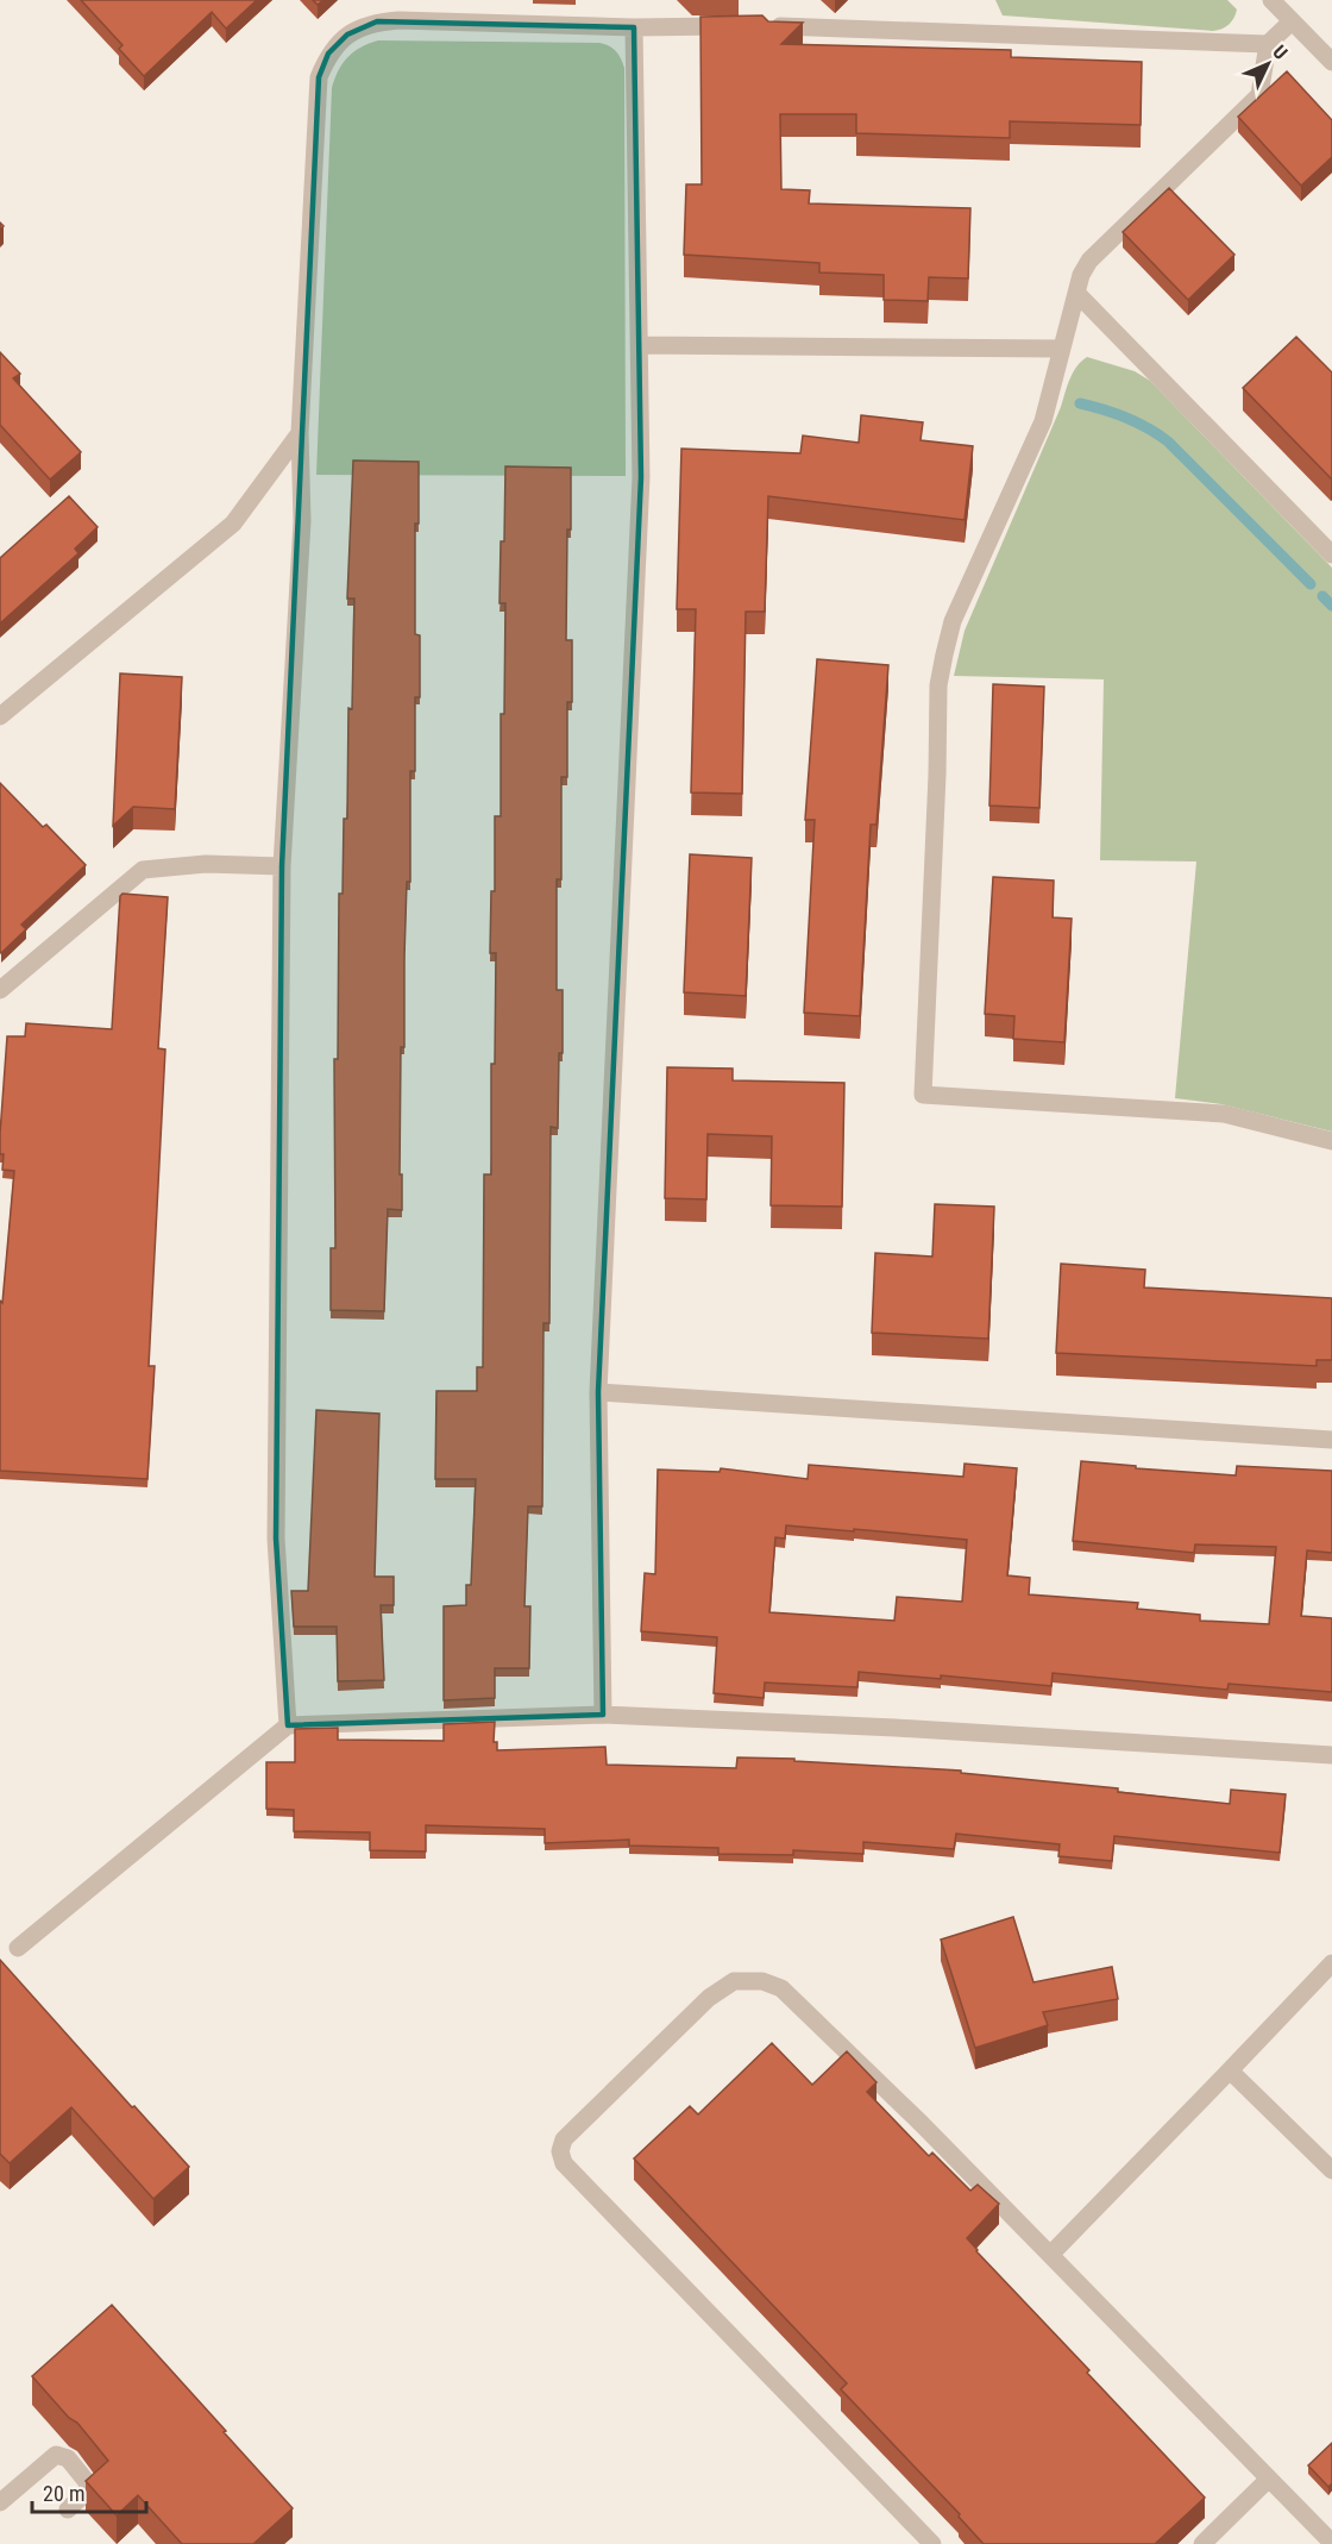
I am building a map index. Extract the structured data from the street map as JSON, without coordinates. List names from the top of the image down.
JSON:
{
  "scale_bar": "20 m",
  "north": "top right"
}
